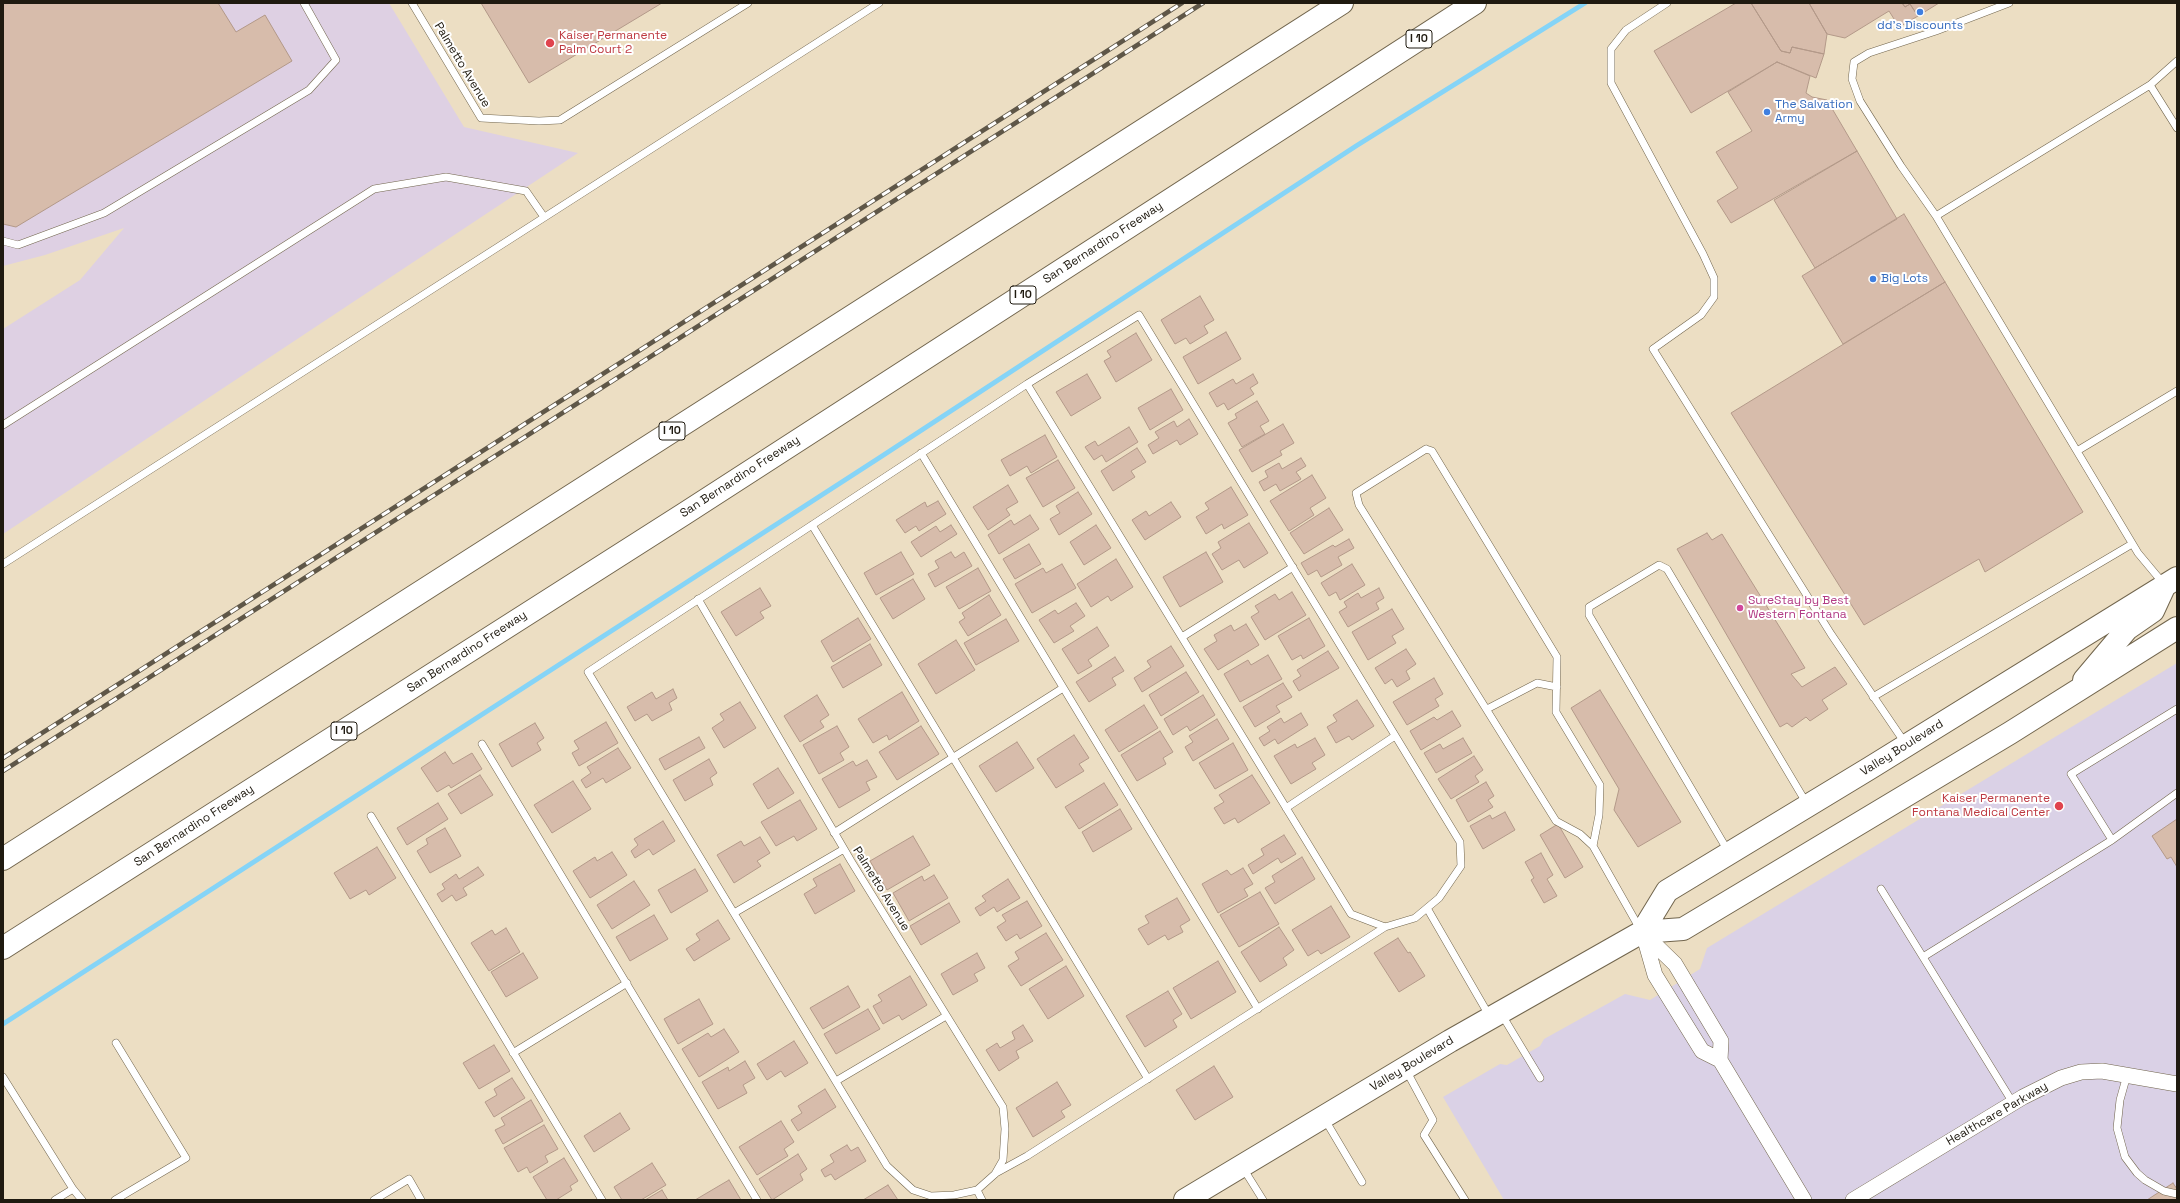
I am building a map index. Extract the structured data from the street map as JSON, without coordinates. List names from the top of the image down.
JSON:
{
  "streets": {
    "main road": ["I 10", "San Bernardino Freeway", "Valley Boulevard"],
    "street": ["Healthcare Parkway"],
    "lane": ["Palmetto Avenue"]
  },
  "places": [
    "dd's Discounts",
    "Kaiser Permanente Palm Court 2",
    "The Salvation Army",
    "Big Lots",
    "SureStay by Best Western Fontana",
    "Kaiser Permanente Fontana Medical Center"
  ]
}
